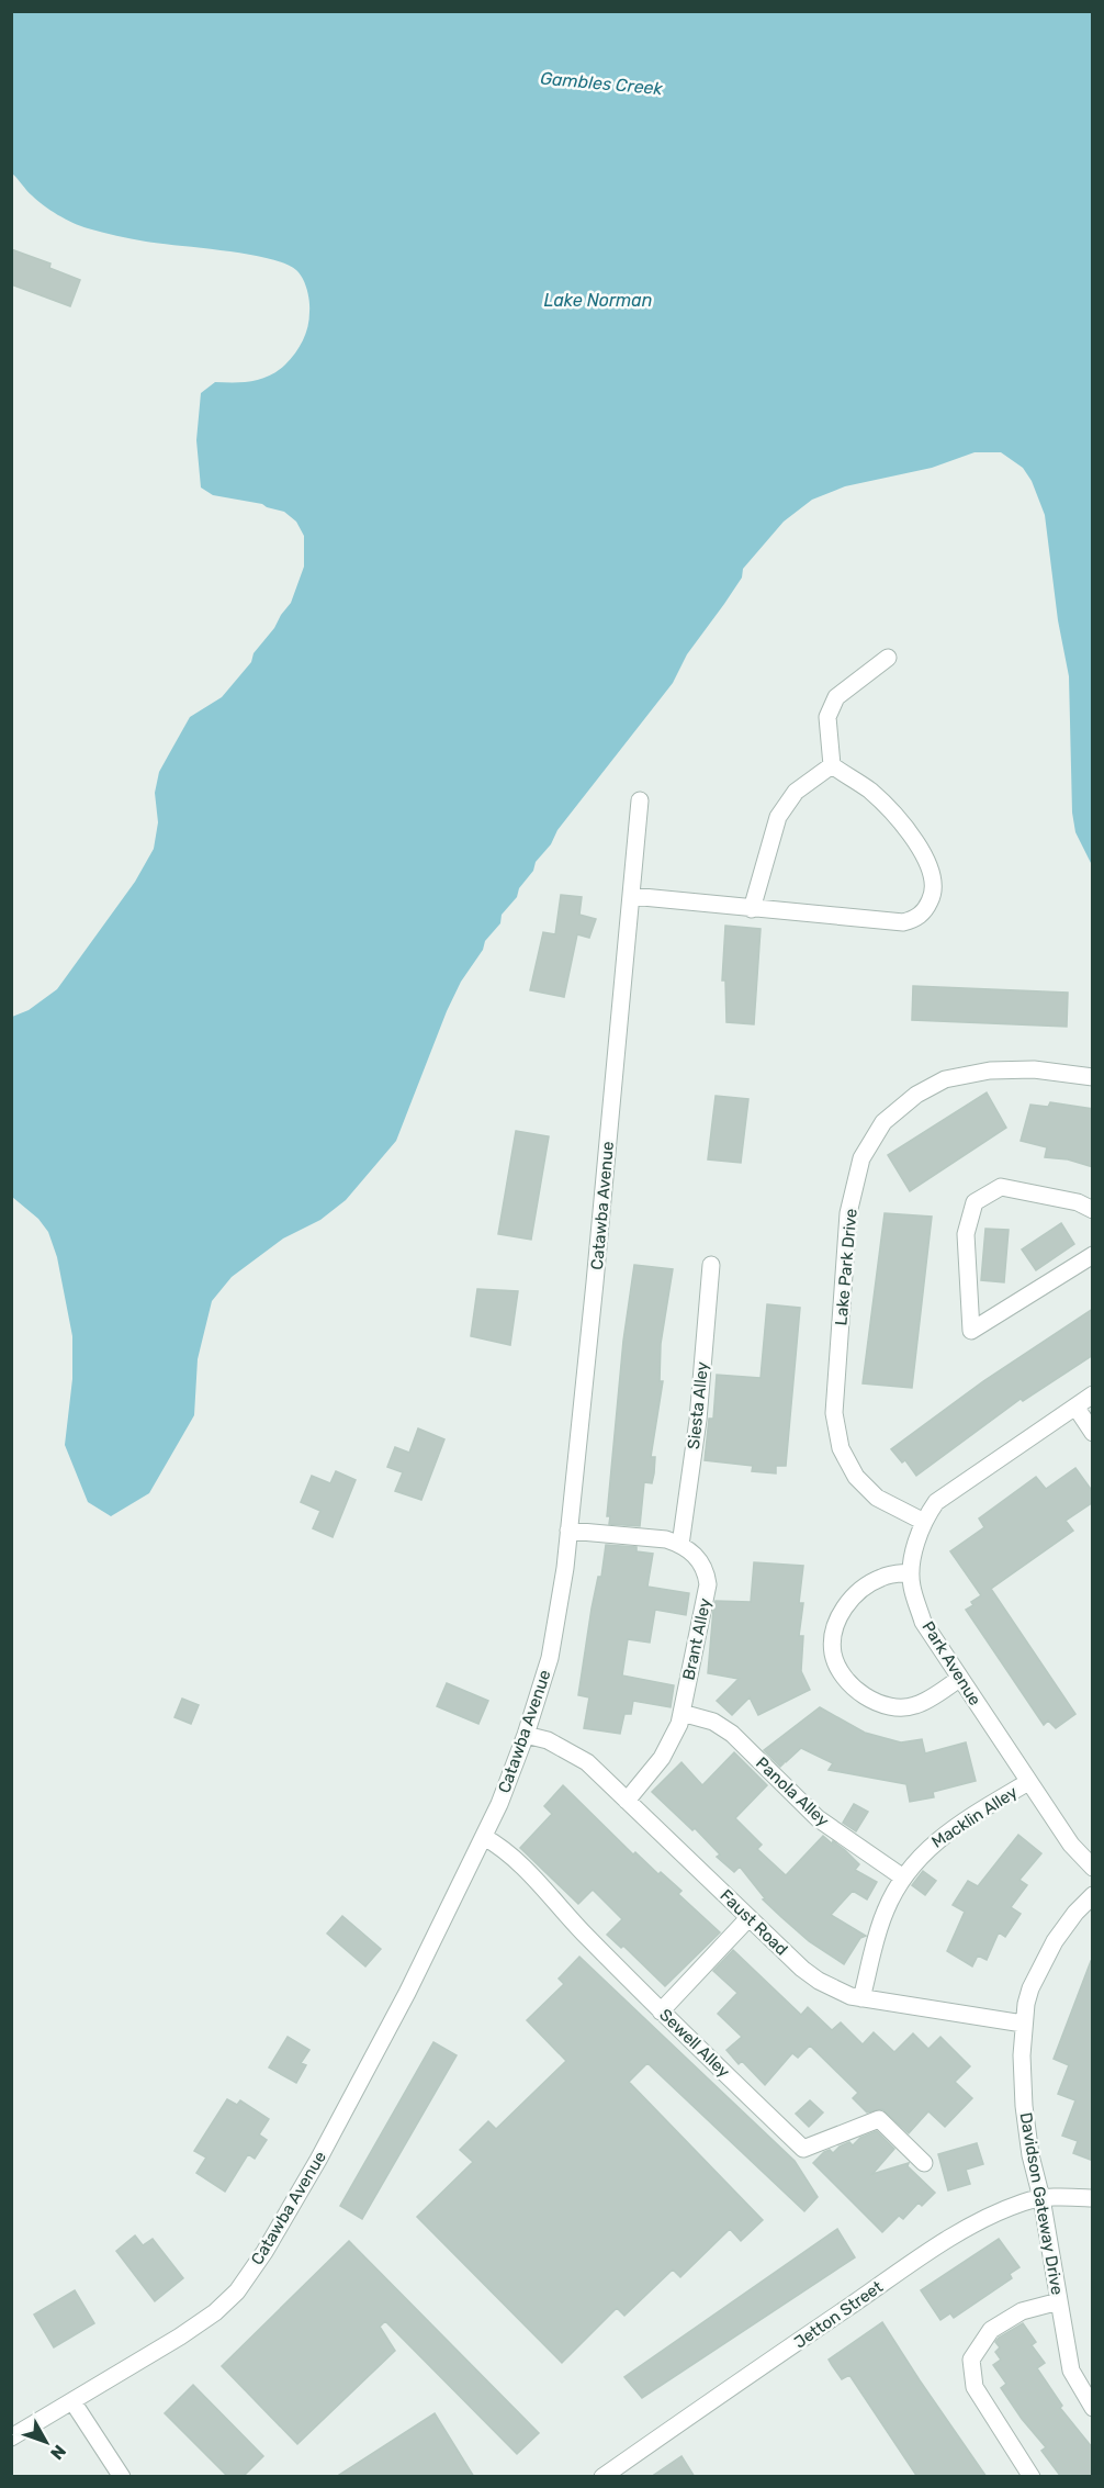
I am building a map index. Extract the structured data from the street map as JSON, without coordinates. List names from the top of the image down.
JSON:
{
  "streets": {
    "street": [
      "Catawba Avenue",
      "Lake Park Drive",
      "Siesta Alley",
      "Brant Alley",
      "Park Avenue",
      "Panola Alley",
      "Macklin Alley",
      "Faust Road",
      "Sewell Alley",
      "Davidson Gateway Drive",
      "Jetton Street"
    ]
  },
  "crossings": [
    ["Catawba Avenue", "Faust Road"],
    ["Catawba Avenue", "Sewell Alley"],
    ["Lake Park Drive", "Park Avenue"],
    ["Siesta Alley", "Brant Alley"],
    ["Brant Alley", "Panola Alley"],
    ["Brant Alley", "Faust Road"],
    ["Park Avenue", "Macklin Alley"],
    ["Panola Alley", "Macklin Alley"],
    ["Macklin Alley", "Faust Road"],
    ["Faust Road", "Davidson Gateway Drive"],
    ["Davidson Gateway Drive", "Jetton Street"]
  ],
  "water": ["Gambles Creek", "Lake Norman"],
  "north": "bottom right"
}
